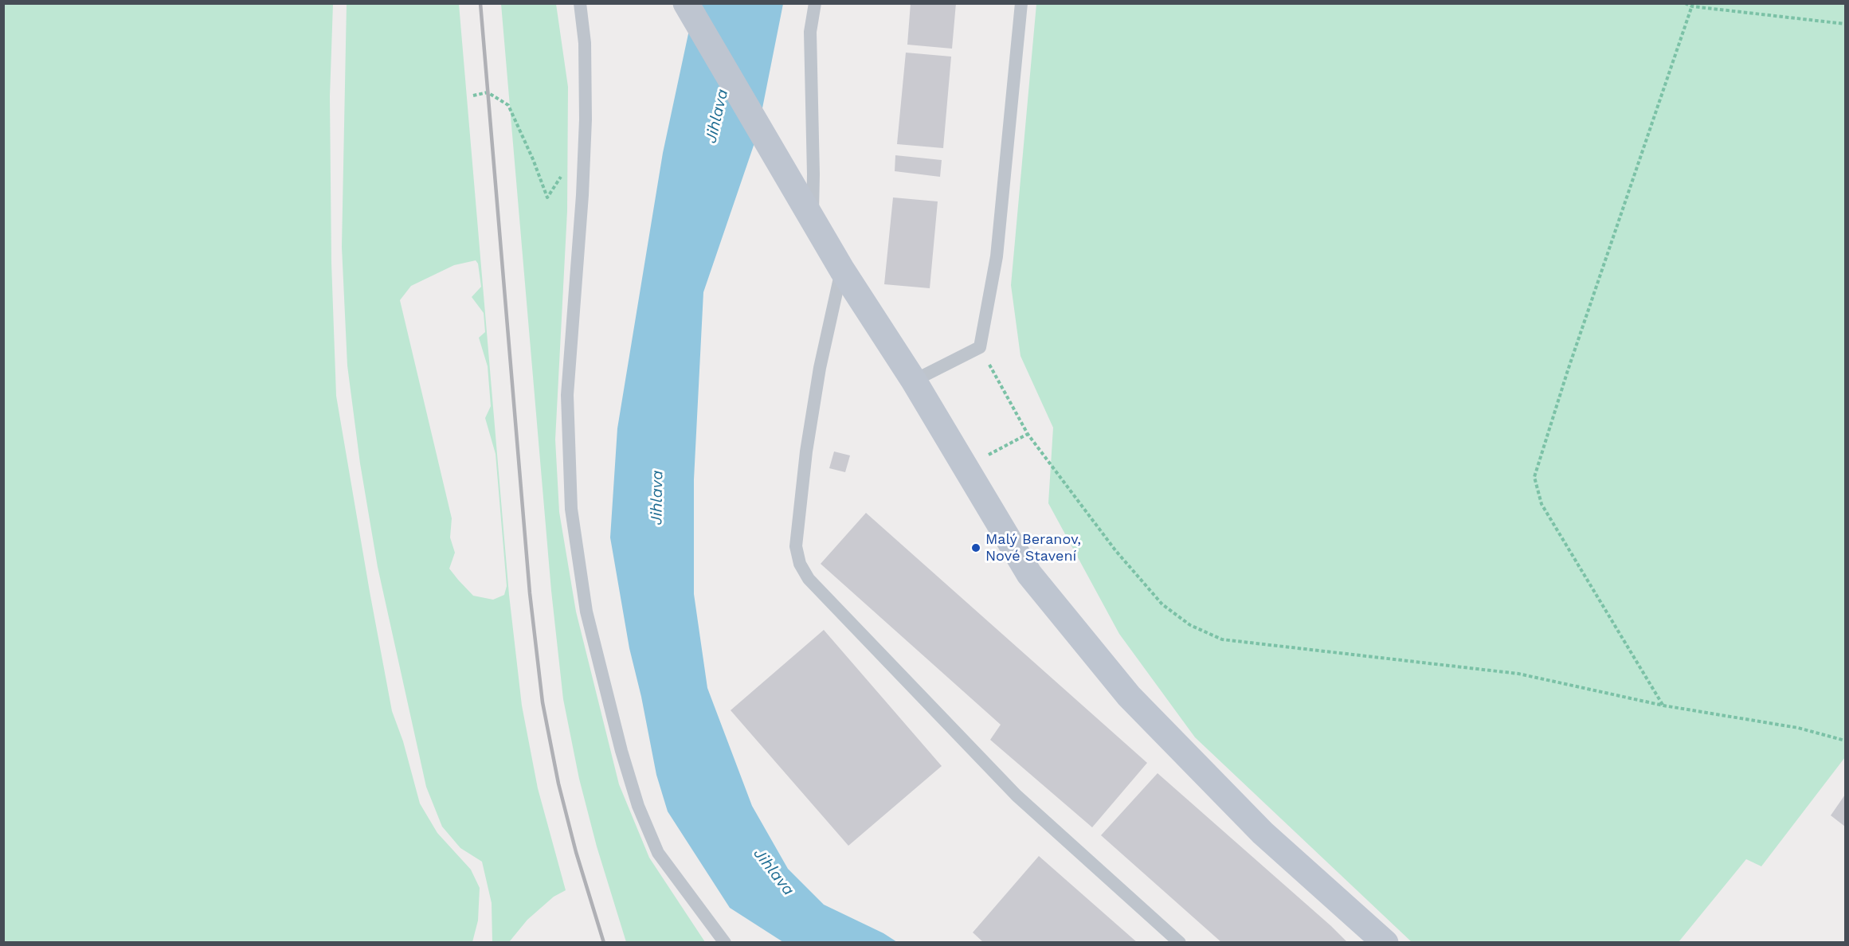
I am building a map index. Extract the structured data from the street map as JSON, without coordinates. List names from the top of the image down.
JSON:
{
  "water": ["Jihlava"],
  "places": ["Malý Beranov, Nové Stavení"]
}
